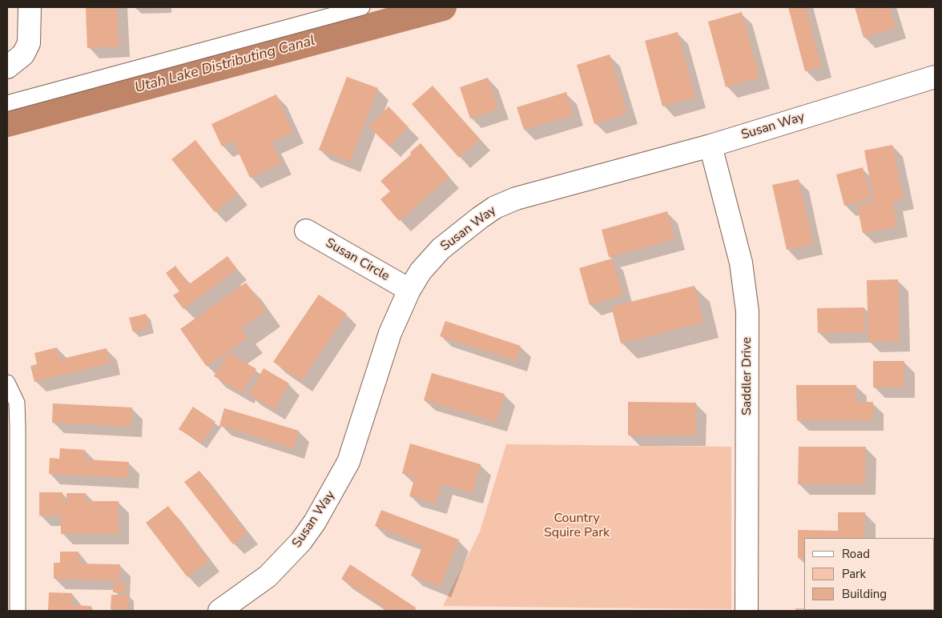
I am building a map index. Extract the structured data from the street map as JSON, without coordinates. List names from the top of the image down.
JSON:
{
  "streets": {
    "street": ["Susan Way", "Susan Circle", "Saddler Drive"]
  },
  "crossings": [
    ["Susan Way", "Susan Circle"],
    ["Susan Way", "Saddler Drive"]
  ],
  "water": ["Utah Lake Distributing Canal"],
  "parks": ["Country Squire Park"],
  "legend": ["Road", "Park", "Building"]
}
